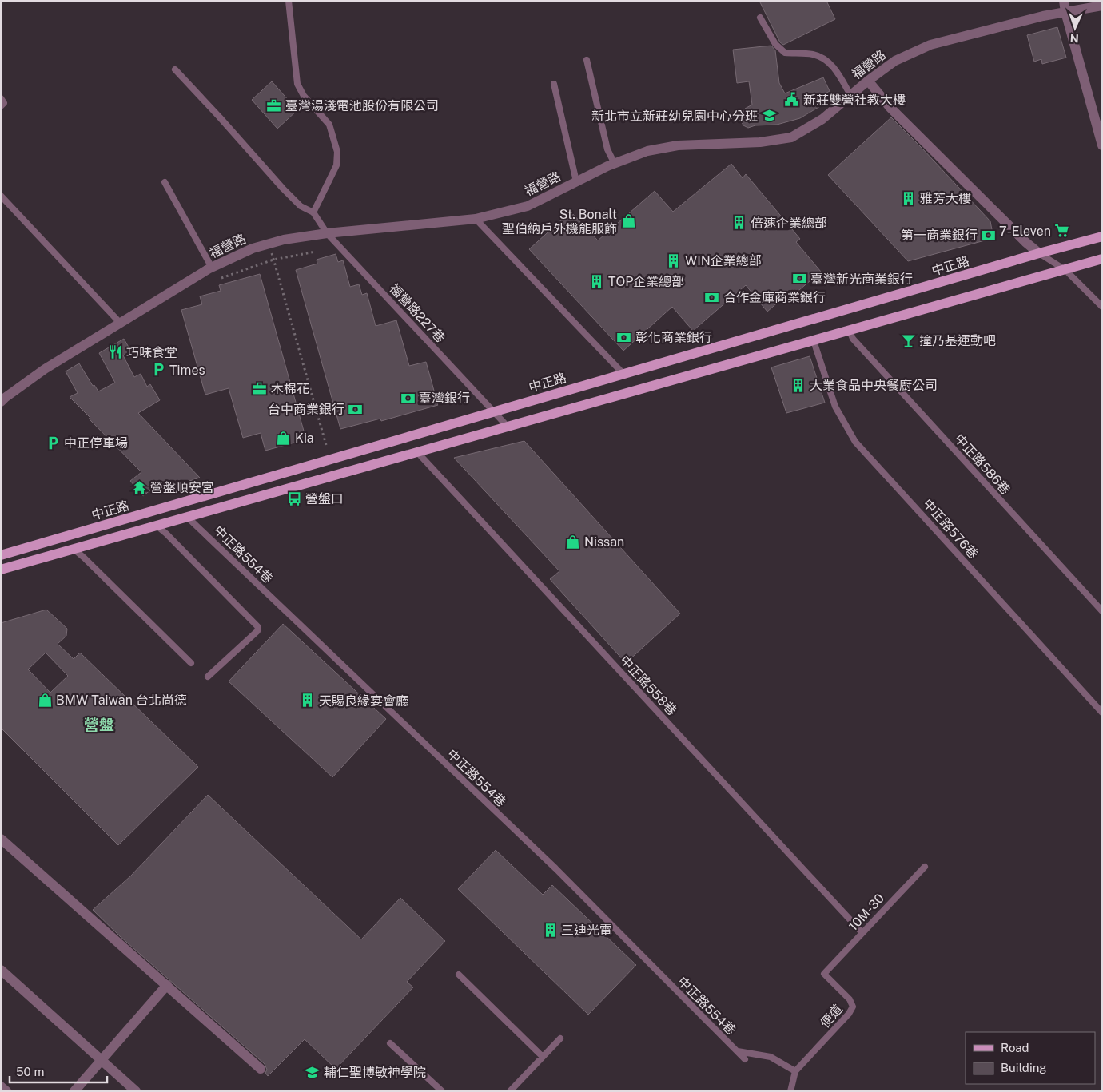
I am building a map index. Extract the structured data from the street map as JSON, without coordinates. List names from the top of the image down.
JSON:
{
  "streets": {
    "main road": ["中正路"],
    "street": ["福營路"],
    "lane": [
      "福營路227巷",
      "中正路586巷",
      "中正路576巷",
      "中正路554巷",
      "中正路558巷",
      "10M-30",
      "便道"
    ]
  },
  "crossings": [
    ["福營路", "福營路227巷"],
    ["中正路", "福營路227巷"],
    ["中正路554巷", "便道"],
    ["中正路558巷", "10M-30"],
    ["10M-30", "便道"]
  ],
  "districts": ["營盤"],
  "places": {
    "public building": ["新莊雙營社教大樓"],
    "office": ["臺灣湯淺電池股份有限公司", "木棉花"],
    "school or university": ["新北市立新莊幼兒園中心分班", "輔仁聖博敏神學院"],
    "building": [
      "雅芳大樓",
      "倍速企業總部",
      "WIN企業總部",
      "TOP企業總部",
      "大業食品中央餐廚公司",
      "天賜良緣宴會廳",
      "三迪光電"
    ],
    "shop": [
      "St. Bonalt 聖伯納戶外機能服飾",
      "Kia",
      "Nissan",
      "BMW Taiwan 台北尚德"
    ],
    "supermarket": ["7-Eleven"],
    "bank": [
      "第一商業銀行",
      "臺灣新光商業銀行",
      "合作金庫商業銀行",
      "彰化商業銀行",
      "臺灣銀行",
      "台中商業銀行"
    ],
    "bar": ["撞乃基運動吧"],
    "restaurant": ["巧味食堂"],
    "parking": ["Times", "中正停車場"],
    "temple": ["營盤順安宮"],
    "bus stop": ["營盤口"]
  },
  "legend": ["Road", "Building"],
  "scale_bar": "50 m",
  "north": "bottom"
}
